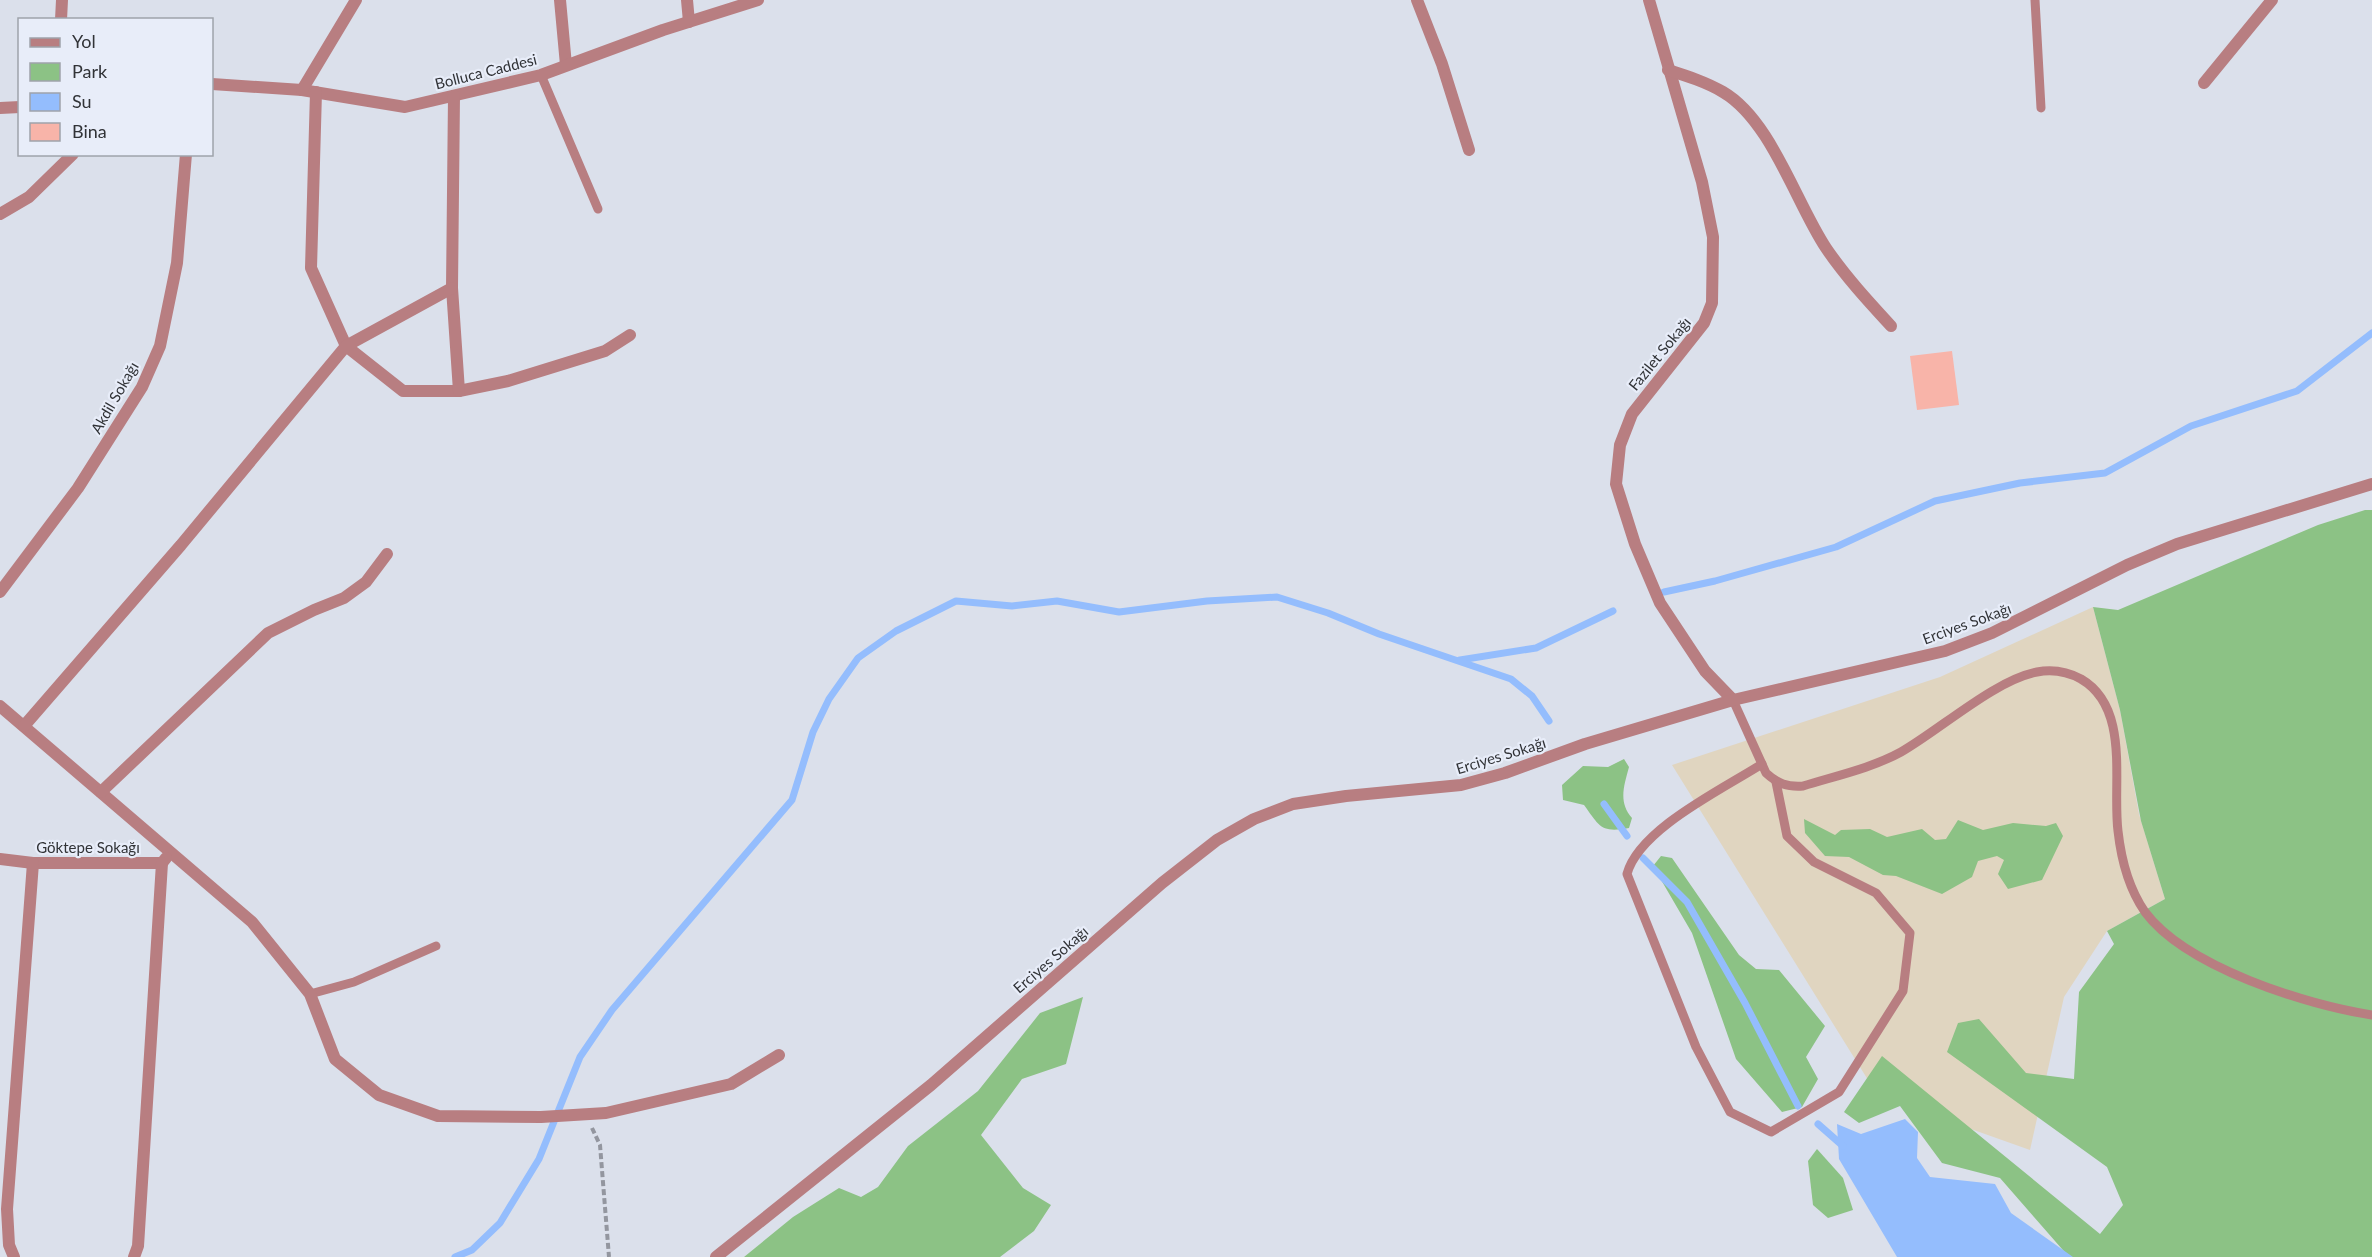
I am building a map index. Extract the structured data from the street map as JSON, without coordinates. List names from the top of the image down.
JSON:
{
  "streets": {
    "street": [
      "Bolluca Caddesi",
      "Fazilet Sokağı",
      "Akdil Sokağı",
      "Erciyes Sokağı",
      "Göktepe Sokağı"
    ]
  },
  "crossings": [
    ["Fazilet Sokağı", "Erciyes Sokağı"]
  ],
  "legend": [
    "Yol",
    "Park",
    "Su",
    "Bina"
  ]
}
